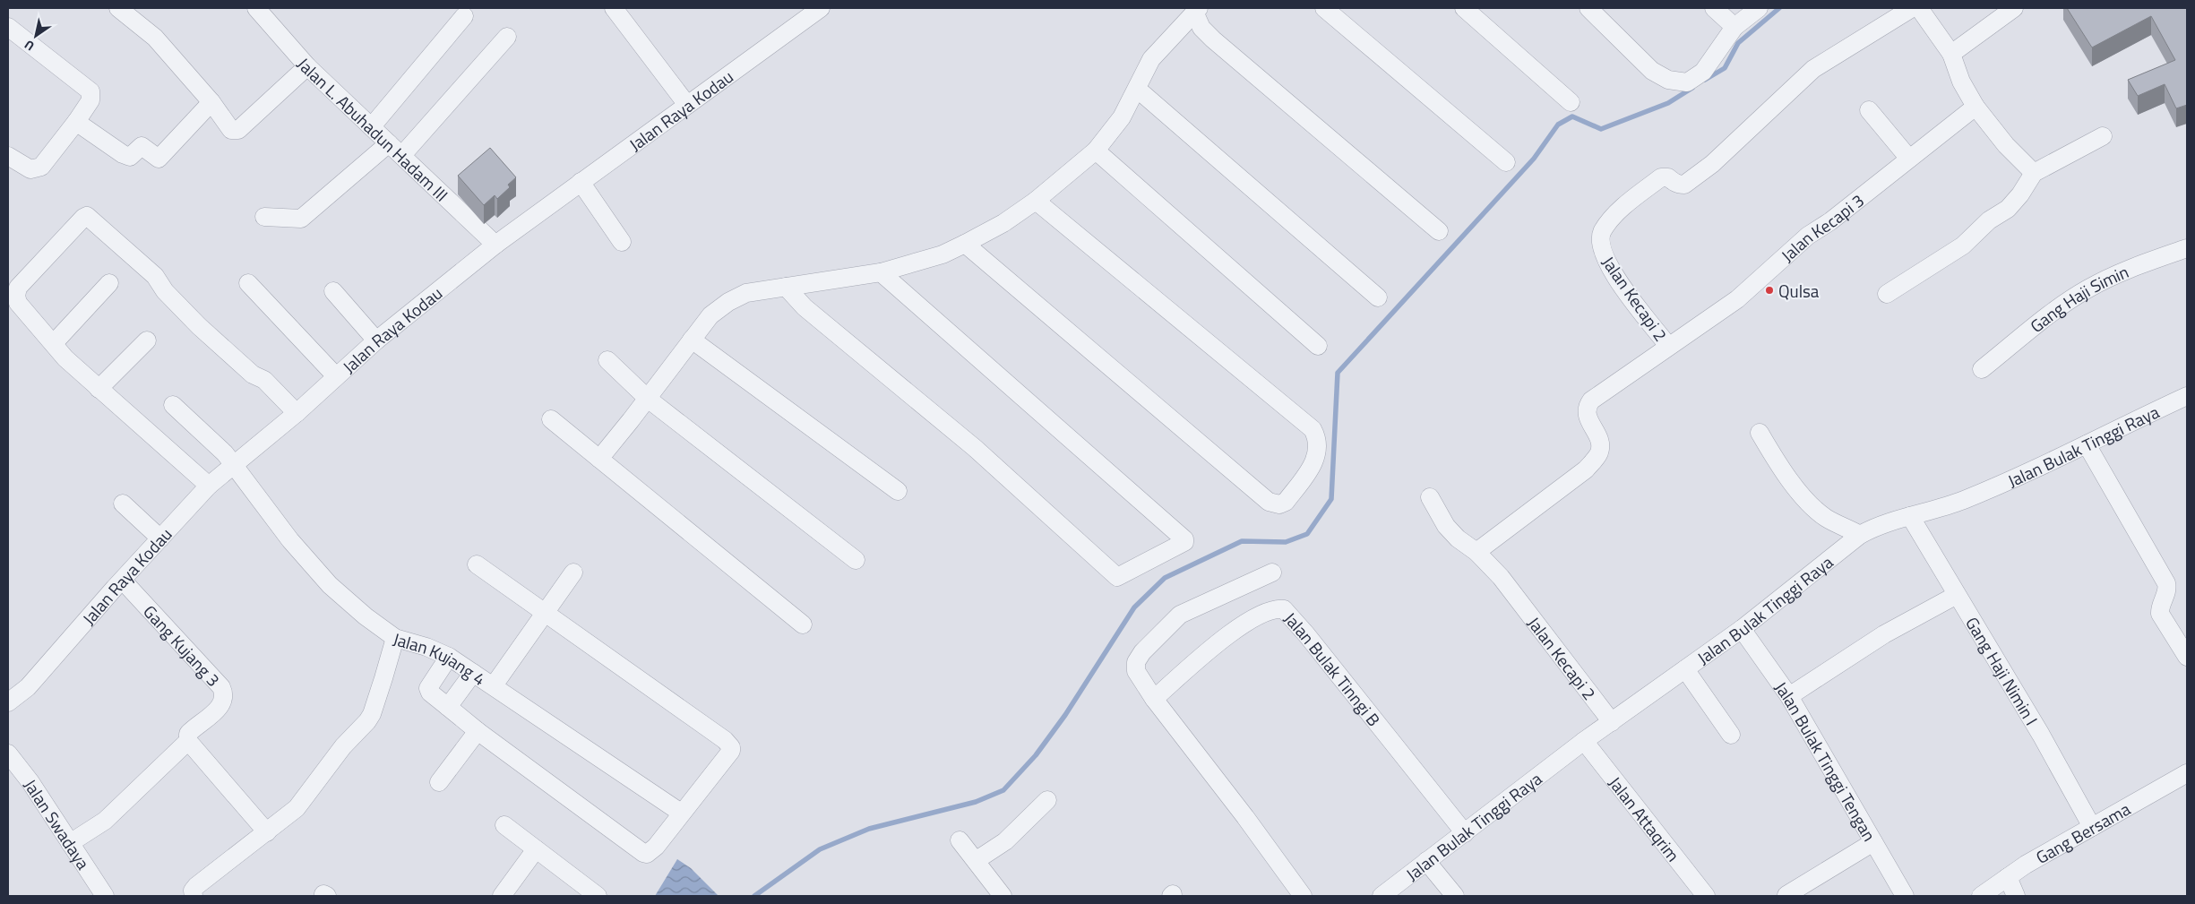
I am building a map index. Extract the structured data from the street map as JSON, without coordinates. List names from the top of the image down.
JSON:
{
  "streets": {
    "street": [
      "Jalan Raya Kodau",
      "Jalan L. Abuhadun Hadam III",
      "Jalan Kecapi 3",
      "Jalan Kecapi 2",
      "Gang Haji Simin",
      "Jalan Bulak Tinggi Raya",
      "Gang Kujang 3",
      "Jalan Kujang 4",
      "Jalan Bulak Tinngi B",
      "Gang Haji Nimin I",
      "Jalan Bulak Tinggi Tengan",
      "Jalan Attaqrim",
      "Jalan Swadaya",
      "Gang Bersama"
    ]
  },
  "crossings": [
    ["Jalan Raya Kodau", "Jalan L. Abuhadun Hadam III"],
    ["Jalan Raya Kodau", "Gang Kujang 3"],
    ["Jalan Raya Kodau", "Jalan Kujang 4"],
    ["Jalan Kecapi 3", "Jalan Kecapi 2"],
    ["Jalan Kecapi 2", "Jalan Bulak Tinggi Raya"],
    ["Jalan Bulak Tinggi Raya", "Jalan Bulak Tinngi B"],
    ["Jalan Bulak Tinggi Raya", "Gang Haji Nimin I"],
    ["Jalan Bulak Tinggi Raya", "Jalan Bulak Tinggi Tengan"],
    ["Jalan Bulak Tinggi Raya", "Jalan Attaqrim"],
    ["Gang Haji Nimin I", "Gang Bersama"]
  ],
  "places": ["Qulsa"],
  "north": "bottom left"
}
